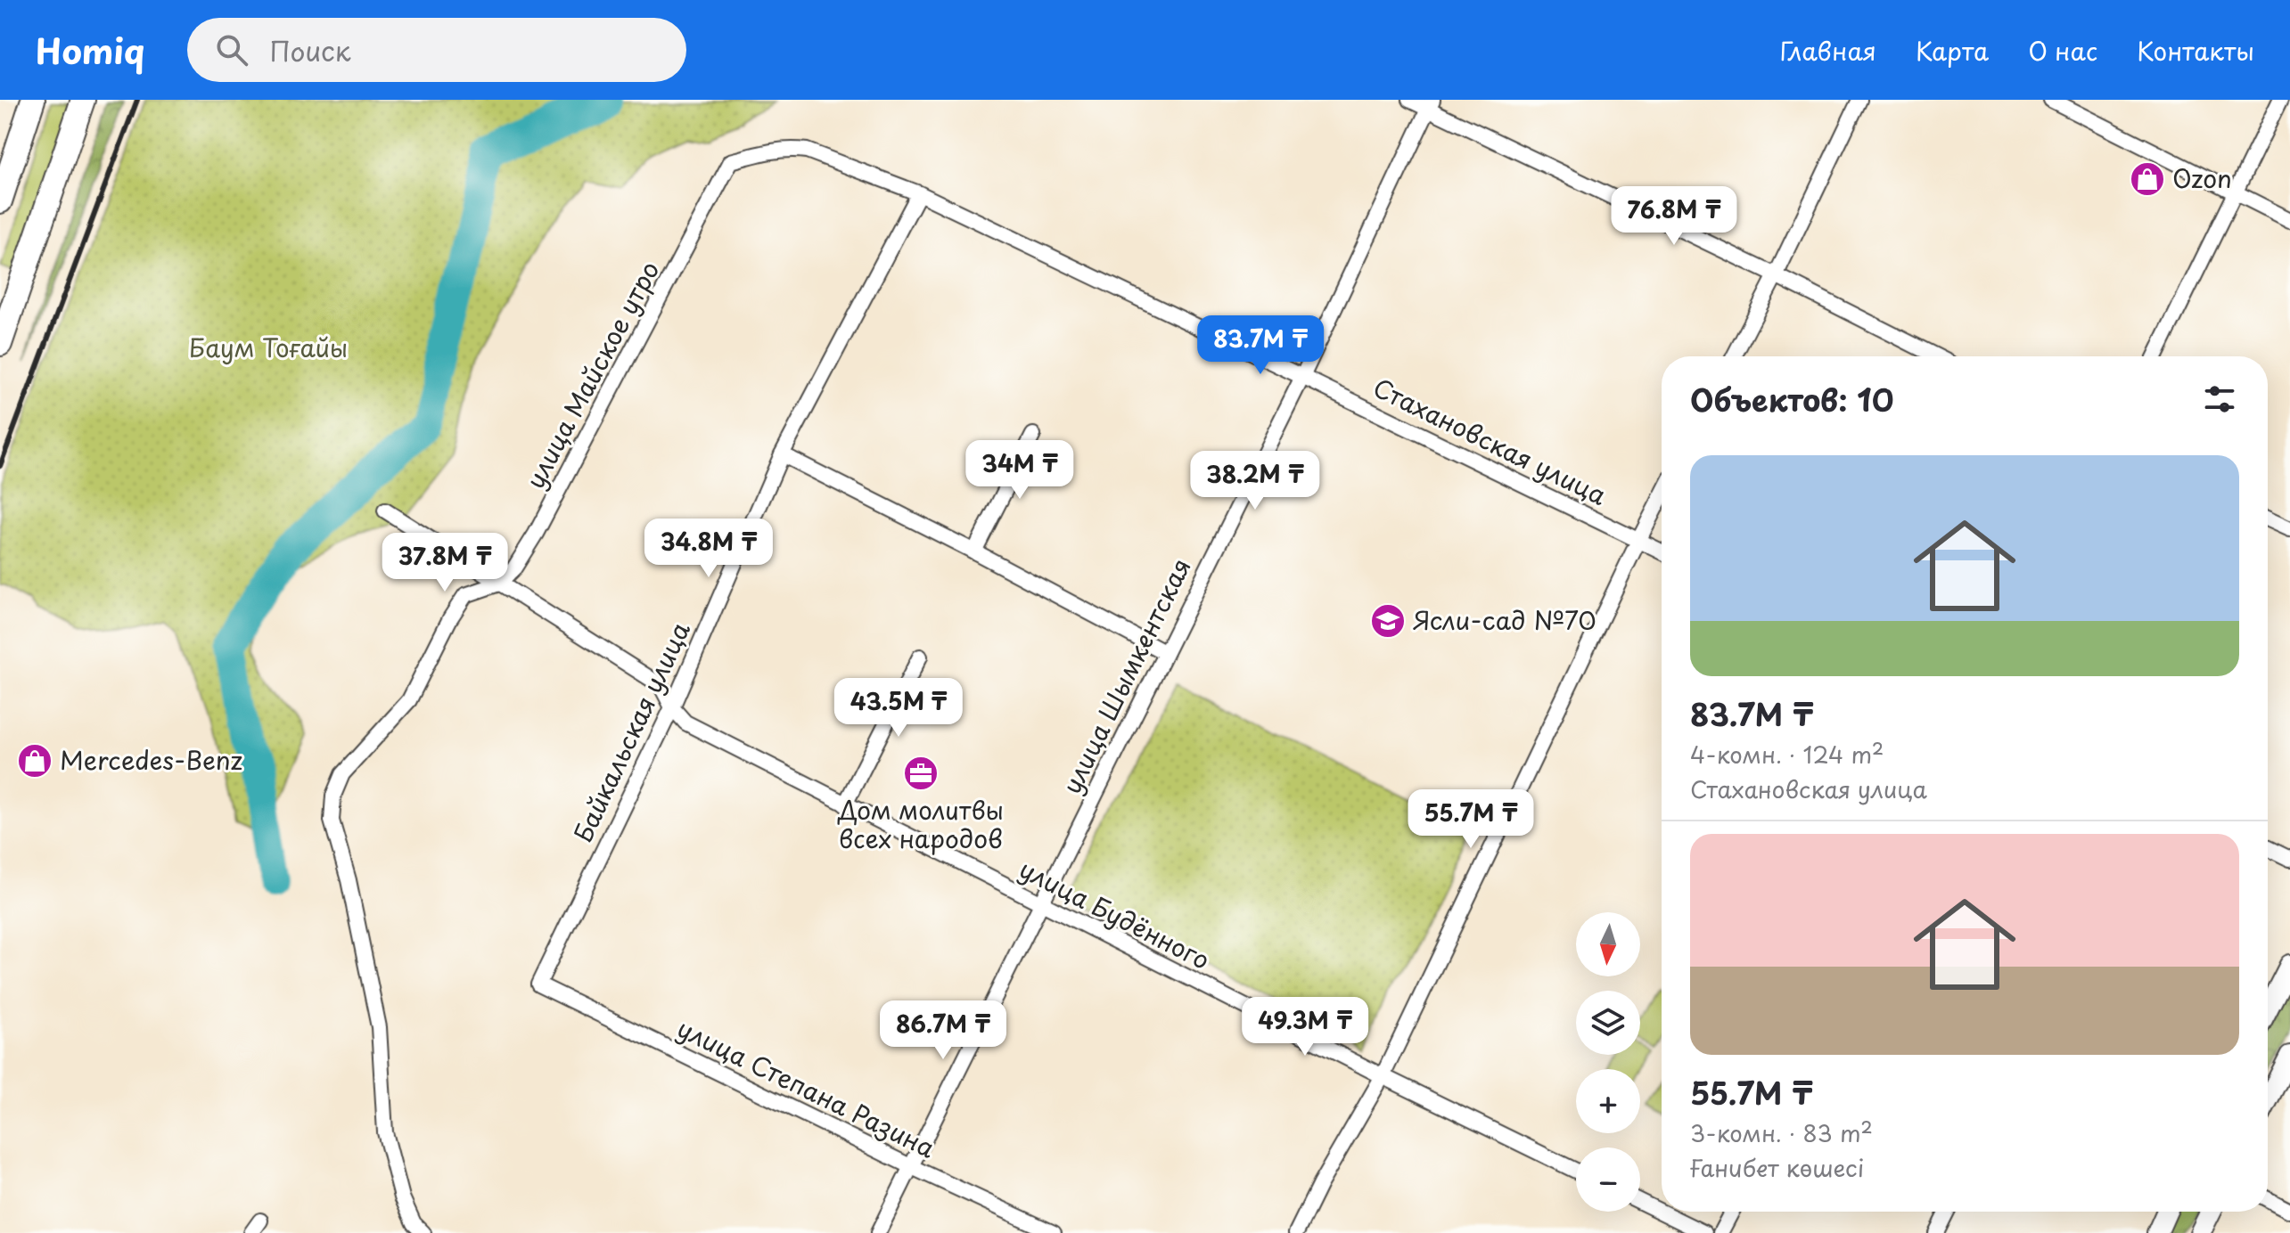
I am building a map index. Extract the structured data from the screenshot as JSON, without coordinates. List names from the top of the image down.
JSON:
{
  "streets": {
    "street": [
      "улица Майское утро",
      "Стахановская улица",
      "улица Шымкентская",
      "Байкальская улица",
      "улица Будённого",
      "улица Степана Разина"
    ]
  },
  "crossings": [
    ["улица Майское утро", "Стахановская улица"],
    ["улица Майское утро", "улица Будённого"],
    ["Стахановская улица", "улица Шымкентская"],
    ["Стахановская улица", "Байкальская улица"],
    ["улица Шымкентская", "улица Будённого"],
    ["улица Шымкентская", "улица Степана Разина"],
    ["Байкальская улица", "улица Будённого"],
    ["Байкальская улица", "улица Степана Разина"]
  ],
  "parks": ["Баум Тоғайы"],
  "places": {
    "shop": ["Ozon", "Mercedes-Benz"],
    "school or university": ["Ясли-сад №70"],
    "office": ["Дом молитвы всех народов"]
  },
  "north": "bottom",
  "page": {
    "header": "Homiq",
    "search": "Поиск",
    "nav": [
      "Главная",
      "Карта",
      "О нас",
      "Контакты"
    ],
    "price": [
      "76.8M ₸",
      "83.7M ₸",
      "34M ₸",
      "38.2M ₸",
      "34.8M ₸",
      "37.8M ₸",
      "43.5M ₸",
      "55.7M ₸",
      "49.3M ₸",
      "86.7M ₸"
    ],
    "heading": "Объектов: 10",
    "list": [
      {
        "name": "83.7M ₸",
        "note": "4-комн. · 124 m² · Стахановская улица"
      },
      {
        "name": "55.7M ₸",
        "note": "3-комн. · 83 m² · Ғанибет көшесі"
      }
    ],
    "map_buttons": ["+", "−"]
  }
}
